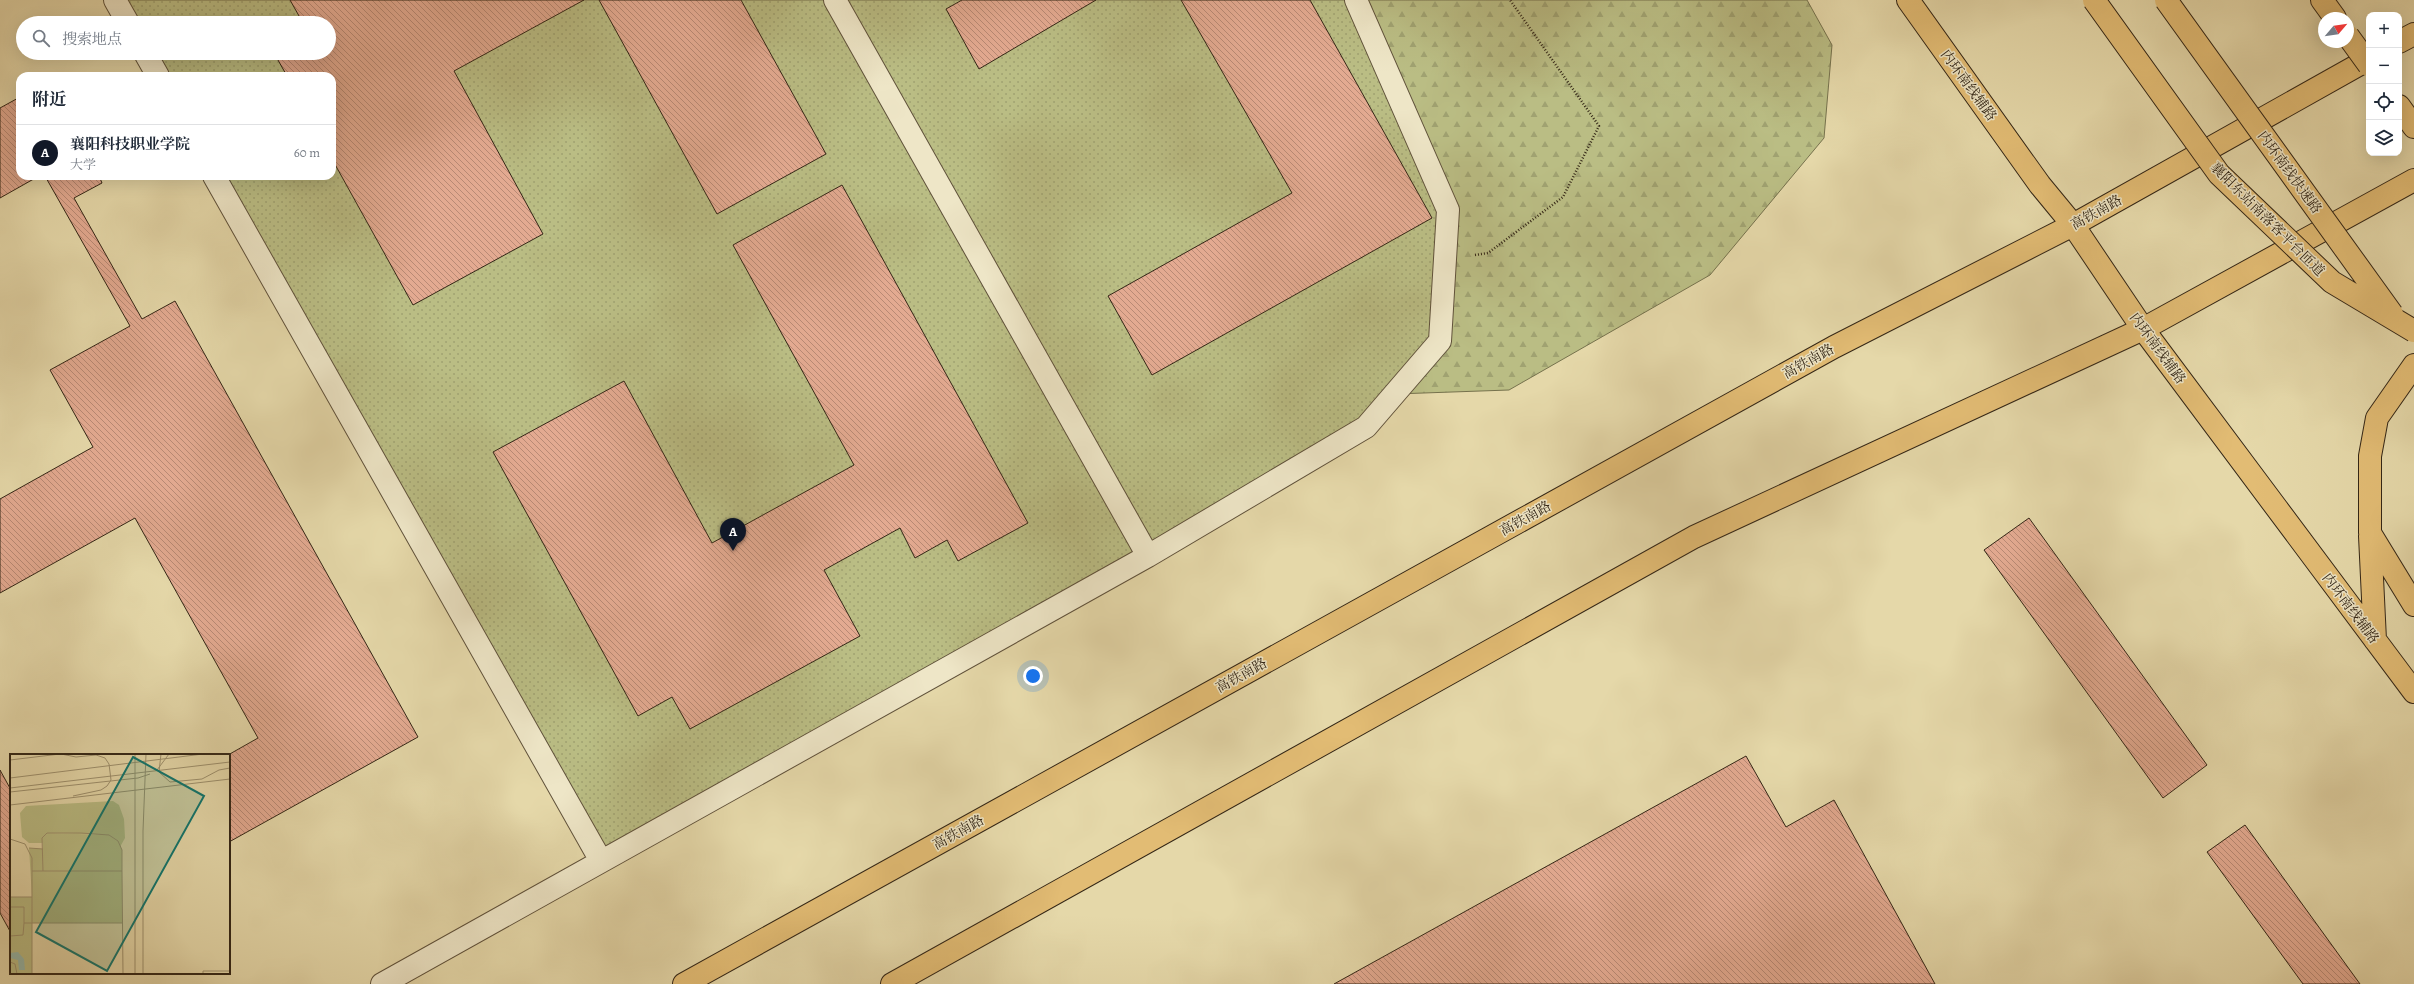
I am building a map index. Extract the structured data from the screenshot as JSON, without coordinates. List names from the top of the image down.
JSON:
{
  "streets": {
    "main road": [
      "内环南线辅路",
      "内环南线快速路",
      "高铁南路",
      "襄阳东站南落客平台匝道"
    ]
  },
  "crossings": [
    ["内环南线辅路", "高铁南路"]
  ],
  "north": "top right",
  "page": {
    "map_buttons": ["+", "−"],
    "search": "搜索地点",
    "heading": "附近",
    "list": [
      {
        "mark": "A",
        "name": "襄阳科技职业学院",
        "note": "大学",
        "value": "60 m"
      }
    ],
    "pins": "A"
  }
}
